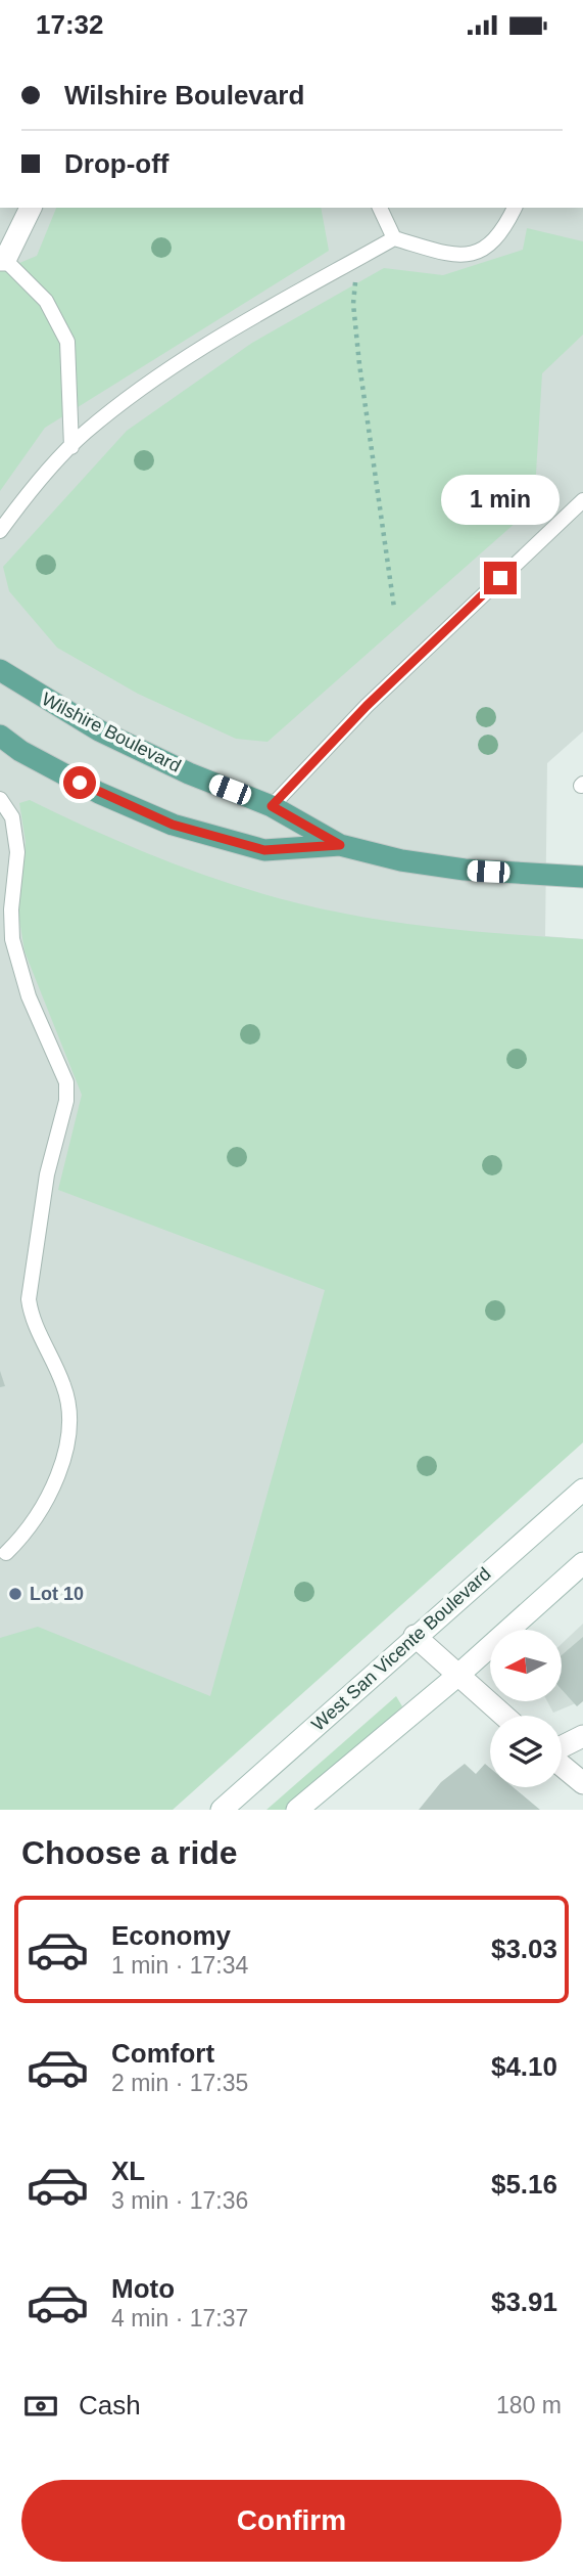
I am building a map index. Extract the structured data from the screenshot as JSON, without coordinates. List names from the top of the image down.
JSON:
{
  "streets": {
    "main road": ["Wilshire Boulevard", "West San Vicente Boulevard"]
  },
  "places": ["Lot 10"],
  "north": "left",
  "page": {
    "status": "17:32",
    "banner": ["Wilshire Boulevard", "Drop-off"],
    "bubble": "1 min",
    "heading": "Choose a ride",
    "list": [
      {
        "name": "Economy",
        "note": "1 min · 17:34",
        "value": "$3.03"
      },
      {
        "name": "Comfort",
        "note": "2 min · 17:35",
        "value": "$4.10"
      },
      {
        "name": "XL",
        "note": "3 min · 17:36",
        "value": "$5.16"
      },
      {
        "name": "Moto",
        "note": "4 min · 17:37",
        "value": "$3.91"
      }
    ],
    "pay": ["Cash", "180 m"],
    "buttons": "Confirm"
  }
}
